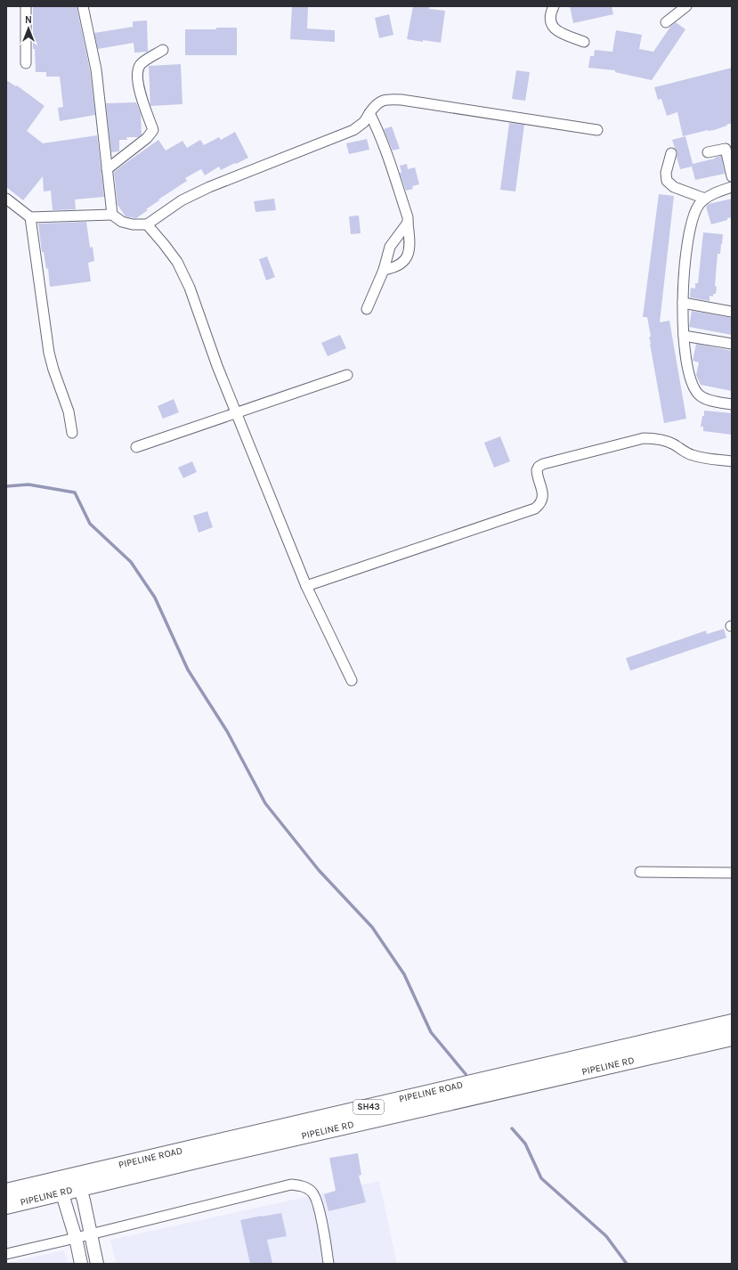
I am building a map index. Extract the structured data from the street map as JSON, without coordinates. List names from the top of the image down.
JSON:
{
  "streets": {
    "main road": ["PIPELINE RD", "PIPELINE ROAD", "SH43"]
  },
  "crossings": [
    ["PIPELINE RD", "PIPELINE ROAD"],
    ["PIPELINE RD", "SH43"]
  ],
  "north": "top"
}
